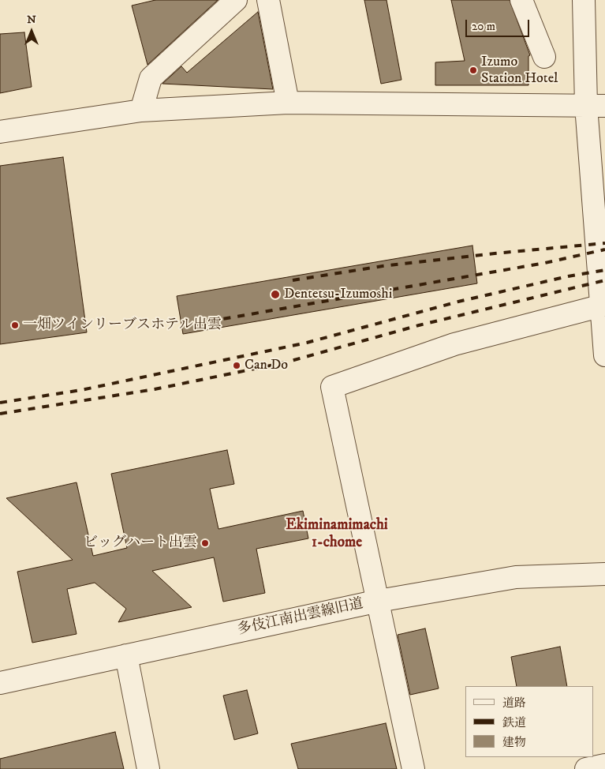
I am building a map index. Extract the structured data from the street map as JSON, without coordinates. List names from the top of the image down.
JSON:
{
  "streets": {
    "street": ["多伎江南出雲線旧道"]
  },
  "districts": ["Ekiminamimachi 1-chome"],
  "places": [
    "Izumo Station Hotel",
    "Dentetsu-Izumoshi",
    "一畑ツインリーブスホテル出雲",
    "Can Do",
    "ビッグハート出雲"
  ],
  "legend": ["道路", "鉄道", "建物"],
  "scale_bar": "20 m",
  "north": "top"
}
